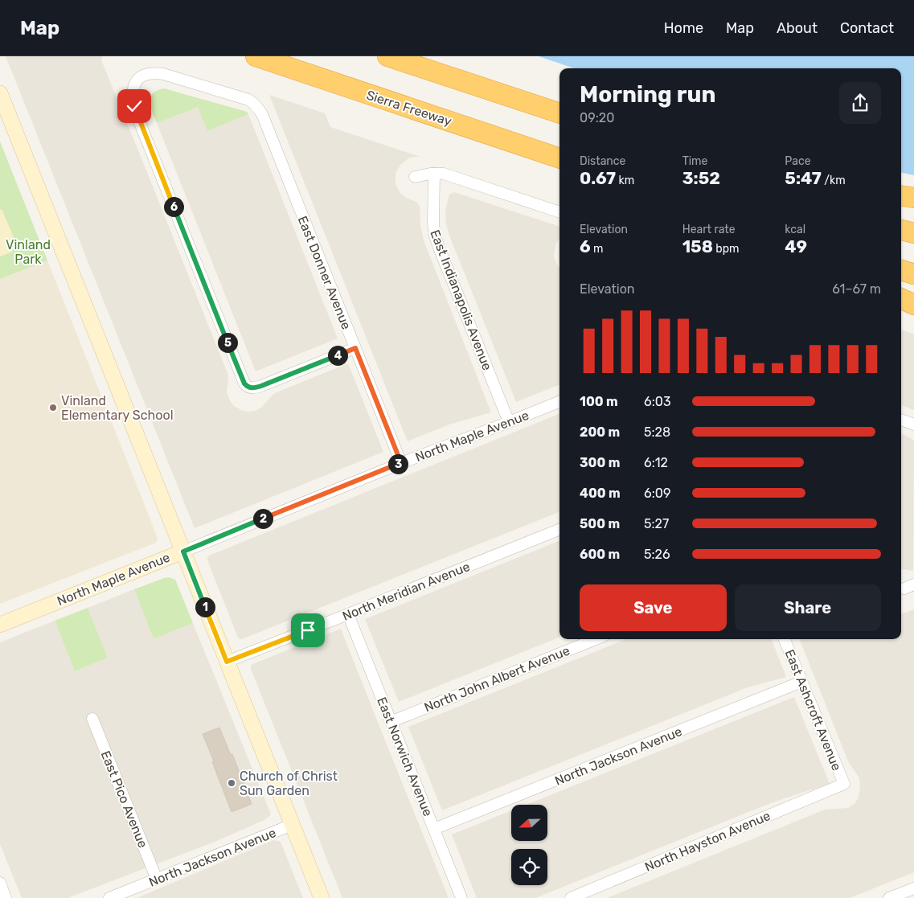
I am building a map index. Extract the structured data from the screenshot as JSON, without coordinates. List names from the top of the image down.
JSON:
{
  "streets": {
    "highway": ["Sierra Freeway"],
    "street": [
      "East Donner Avenue",
      "East Indianapolis Avenue",
      "North Maple Avenue",
      "North Meridian Avenue",
      "North John Albert Avenue",
      "East Ashcroft Avenue",
      "North Jackson Avenue",
      "East Norwich Avenue",
      "East Pico Avenue",
      "North Hayston Avenue"
    ]
  },
  "crossings": [
    ["East Donner Avenue", "North Maple Avenue"],
    ["East Indianapolis Avenue", "North Maple Avenue"],
    ["North Meridian Avenue", "East Norwich Avenue"],
    ["North John Albert Avenue", "East Norwich Avenue"],
    ["East Ashcroft Avenue", "North Jackson Avenue"],
    ["East Ashcroft Avenue", "North Hayston Avenue"],
    ["North Jackson Avenue", "East Norwich Avenue"],
    ["North Jackson Avenue", "East Pico Avenue"]
  ],
  "parks": ["Vinland Park"],
  "places": ["Vinland Elementary School", "Church of Christ Sun Garden"],
  "north": "left",
  "page": {
    "header": "Map",
    "nav": [
      "Home",
      "Map",
      "About",
      "Contact"
    ],
    "heading": ["Morning run", "09:20"],
    "stats": [
      ["Distance", "0.67 km"],
      ["Time", "3:52"],
      ["Pace", "5:47 /km"],
      ["Elevation", "6 m"],
      ["Heart rate", "158 bpm"],
      ["kcal", "49"]
    ],
    "pins": [
      "6",
      "5",
      "4",
      "3",
      "2",
      "1"
    ],
    "chart": ["Elevation", "61–67 m"],
    "list": [
      {
        "name": "100 m",
        "note": "6:03"
      },
      {
        "name": "200 m",
        "note": "5:28"
      },
      {
        "name": "300 m",
        "note": "6:12"
      },
      {
        "name": "400 m",
        "note": "6:09"
      },
      {
        "name": "500 m",
        "note": "5:27"
      },
      {
        "name": "600 m",
        "note": "5:26"
      }
    ],
    "buttons": ["Save", "Share"]
  }
}
